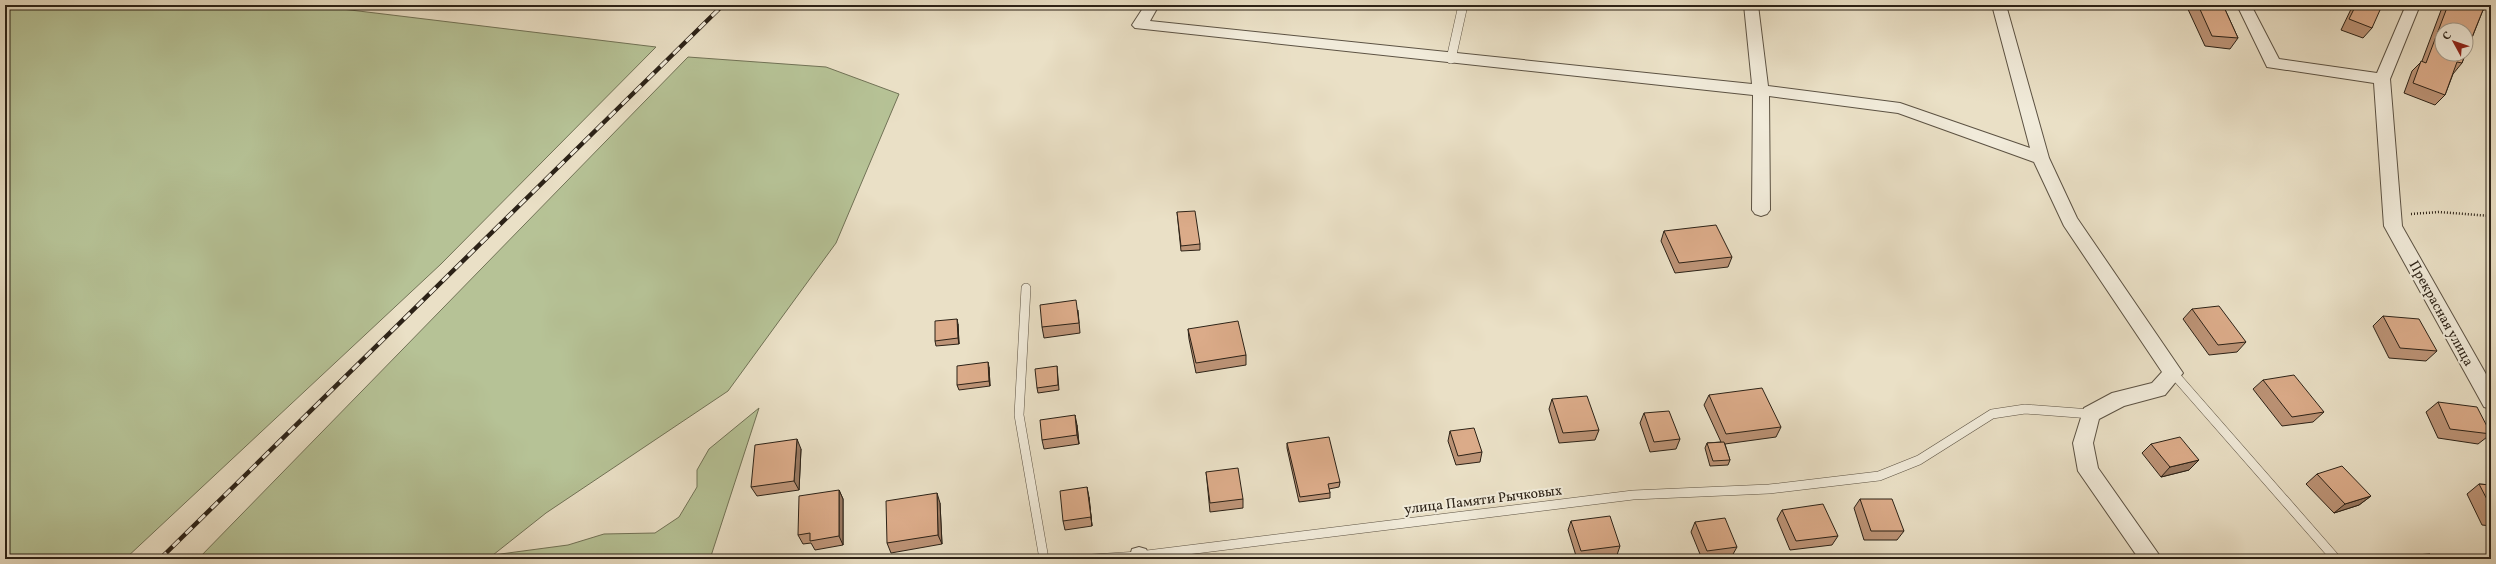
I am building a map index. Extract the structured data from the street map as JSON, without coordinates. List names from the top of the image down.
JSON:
{
  "streets": {
    "street": ["Прекрасная улица"],
    "lane": ["улица Памяти Рычковых"]
  },
  "north": "top left"
}
